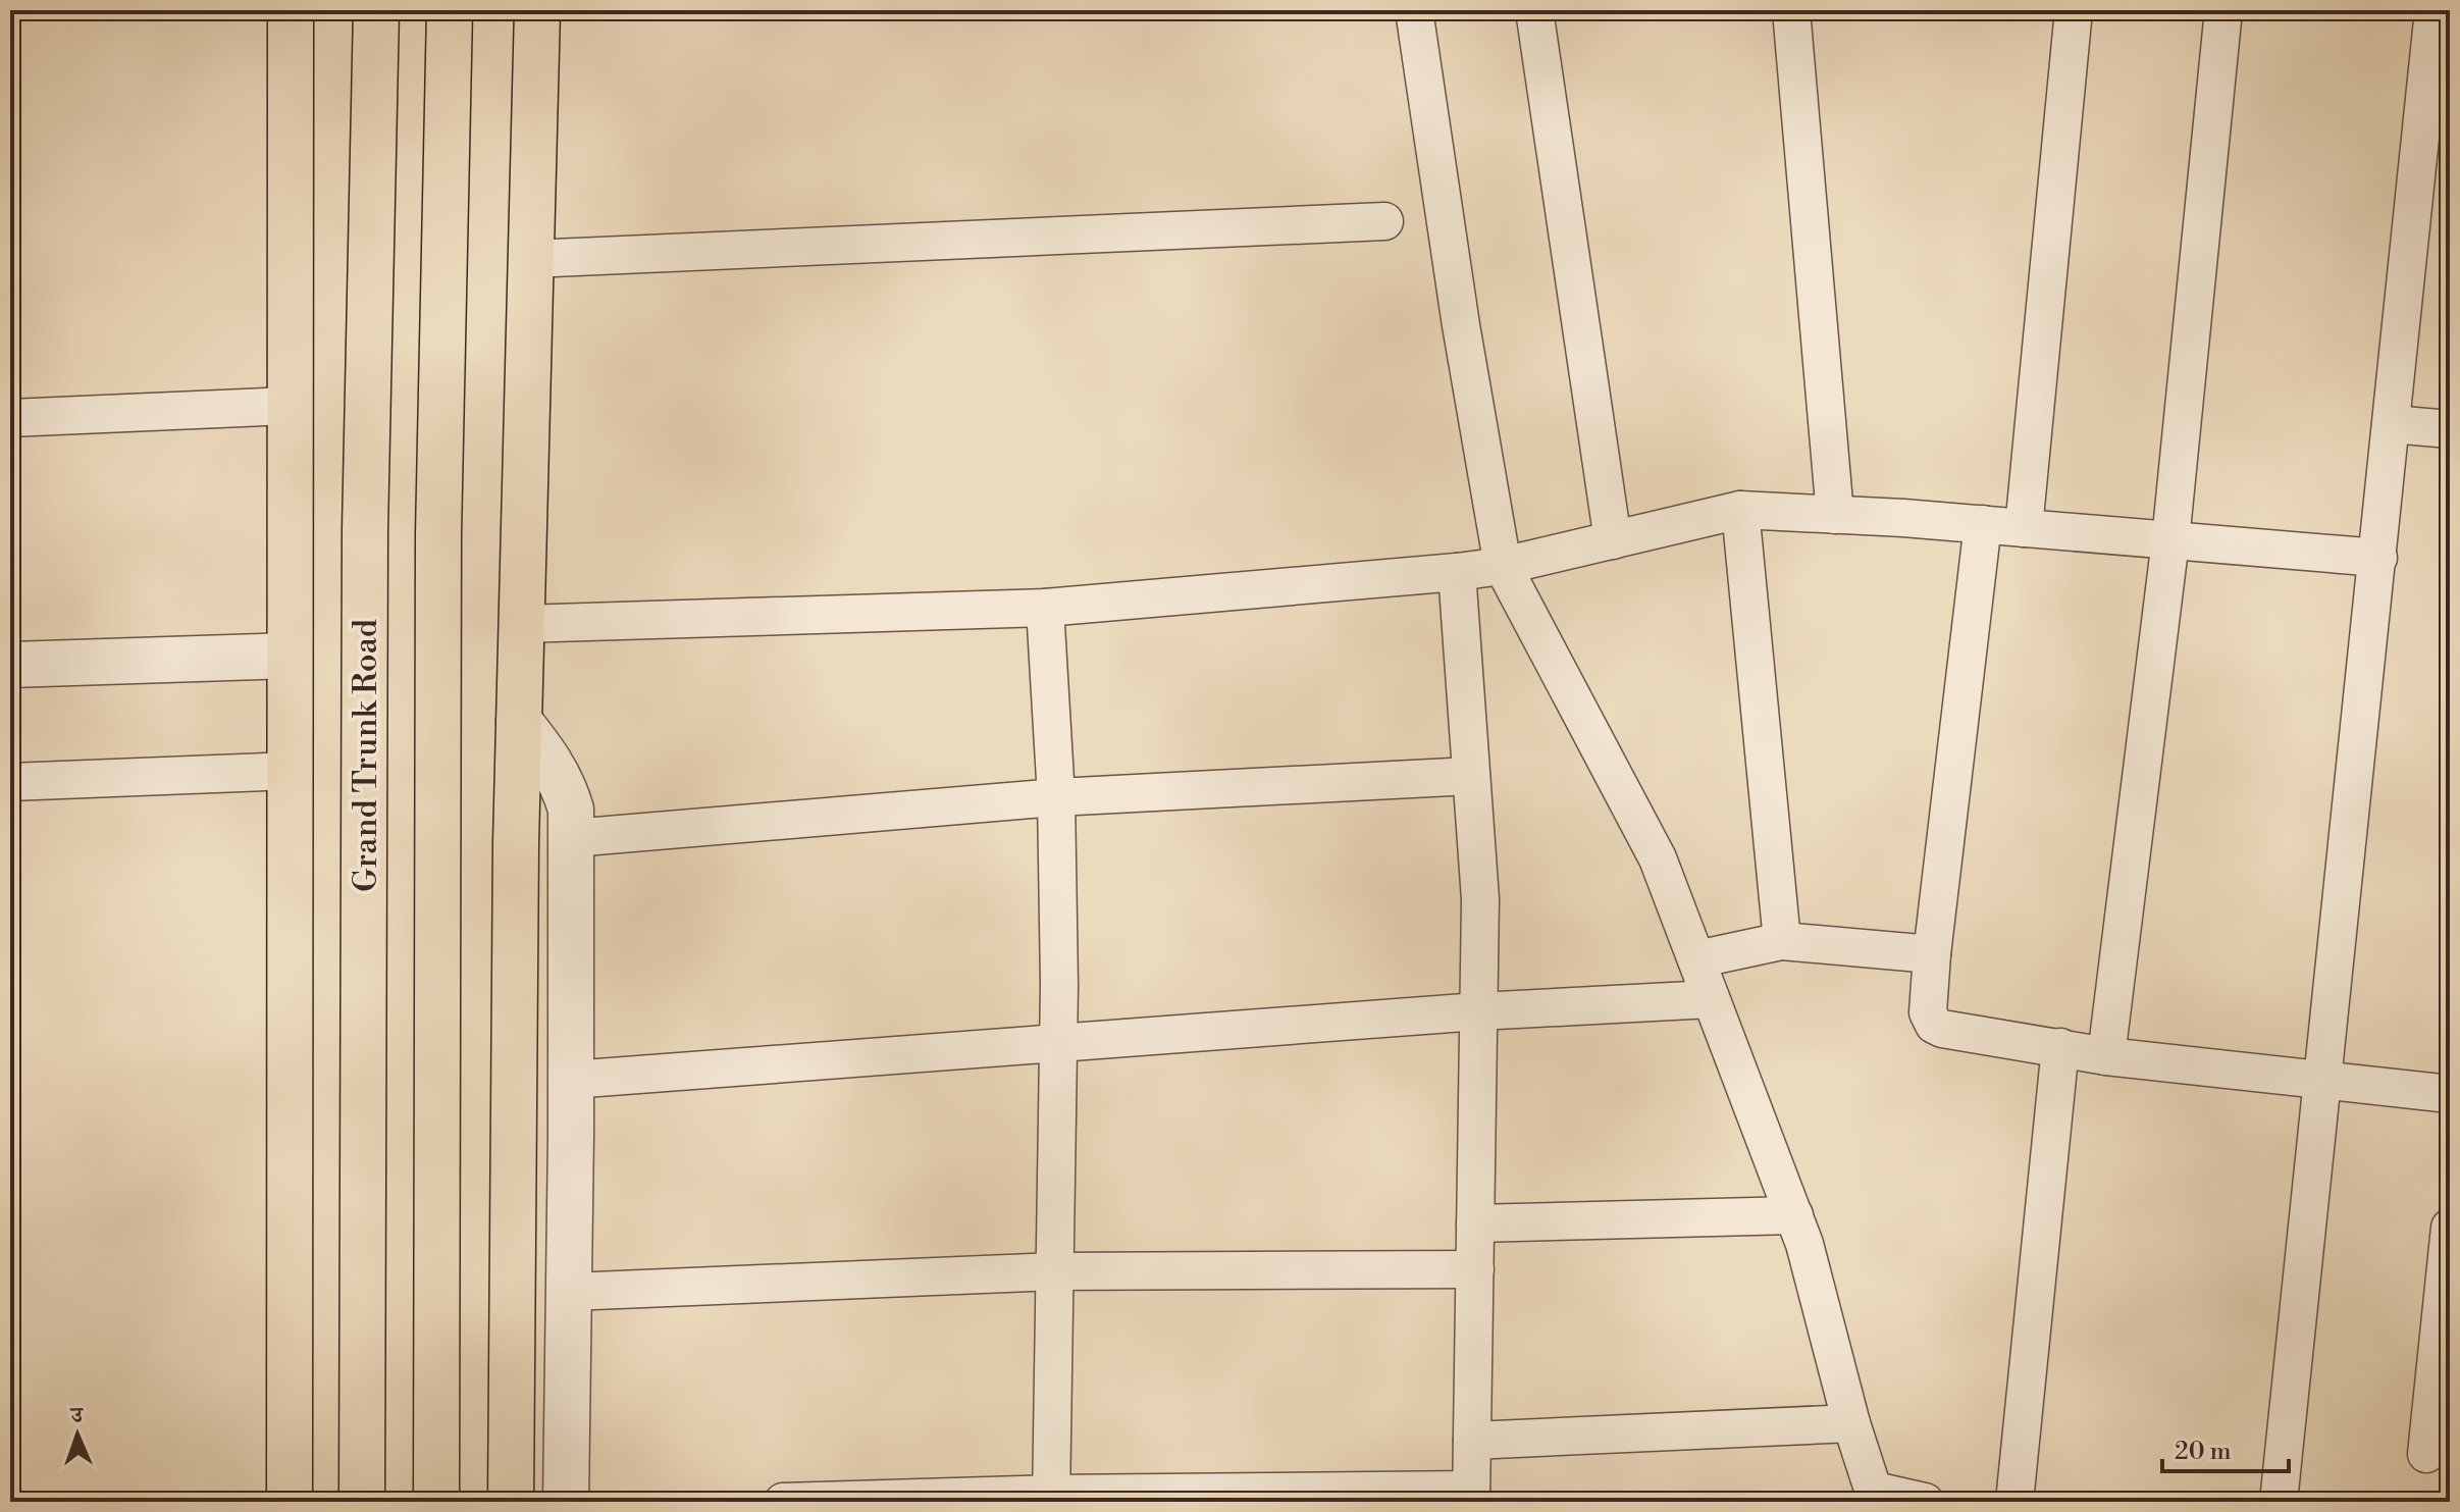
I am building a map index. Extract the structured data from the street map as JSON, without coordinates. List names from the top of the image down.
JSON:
{
  "streets": {
    "highway": ["Grand Trunk Road"]
  },
  "scale_bar": "20 m",
  "north": "top"
}
